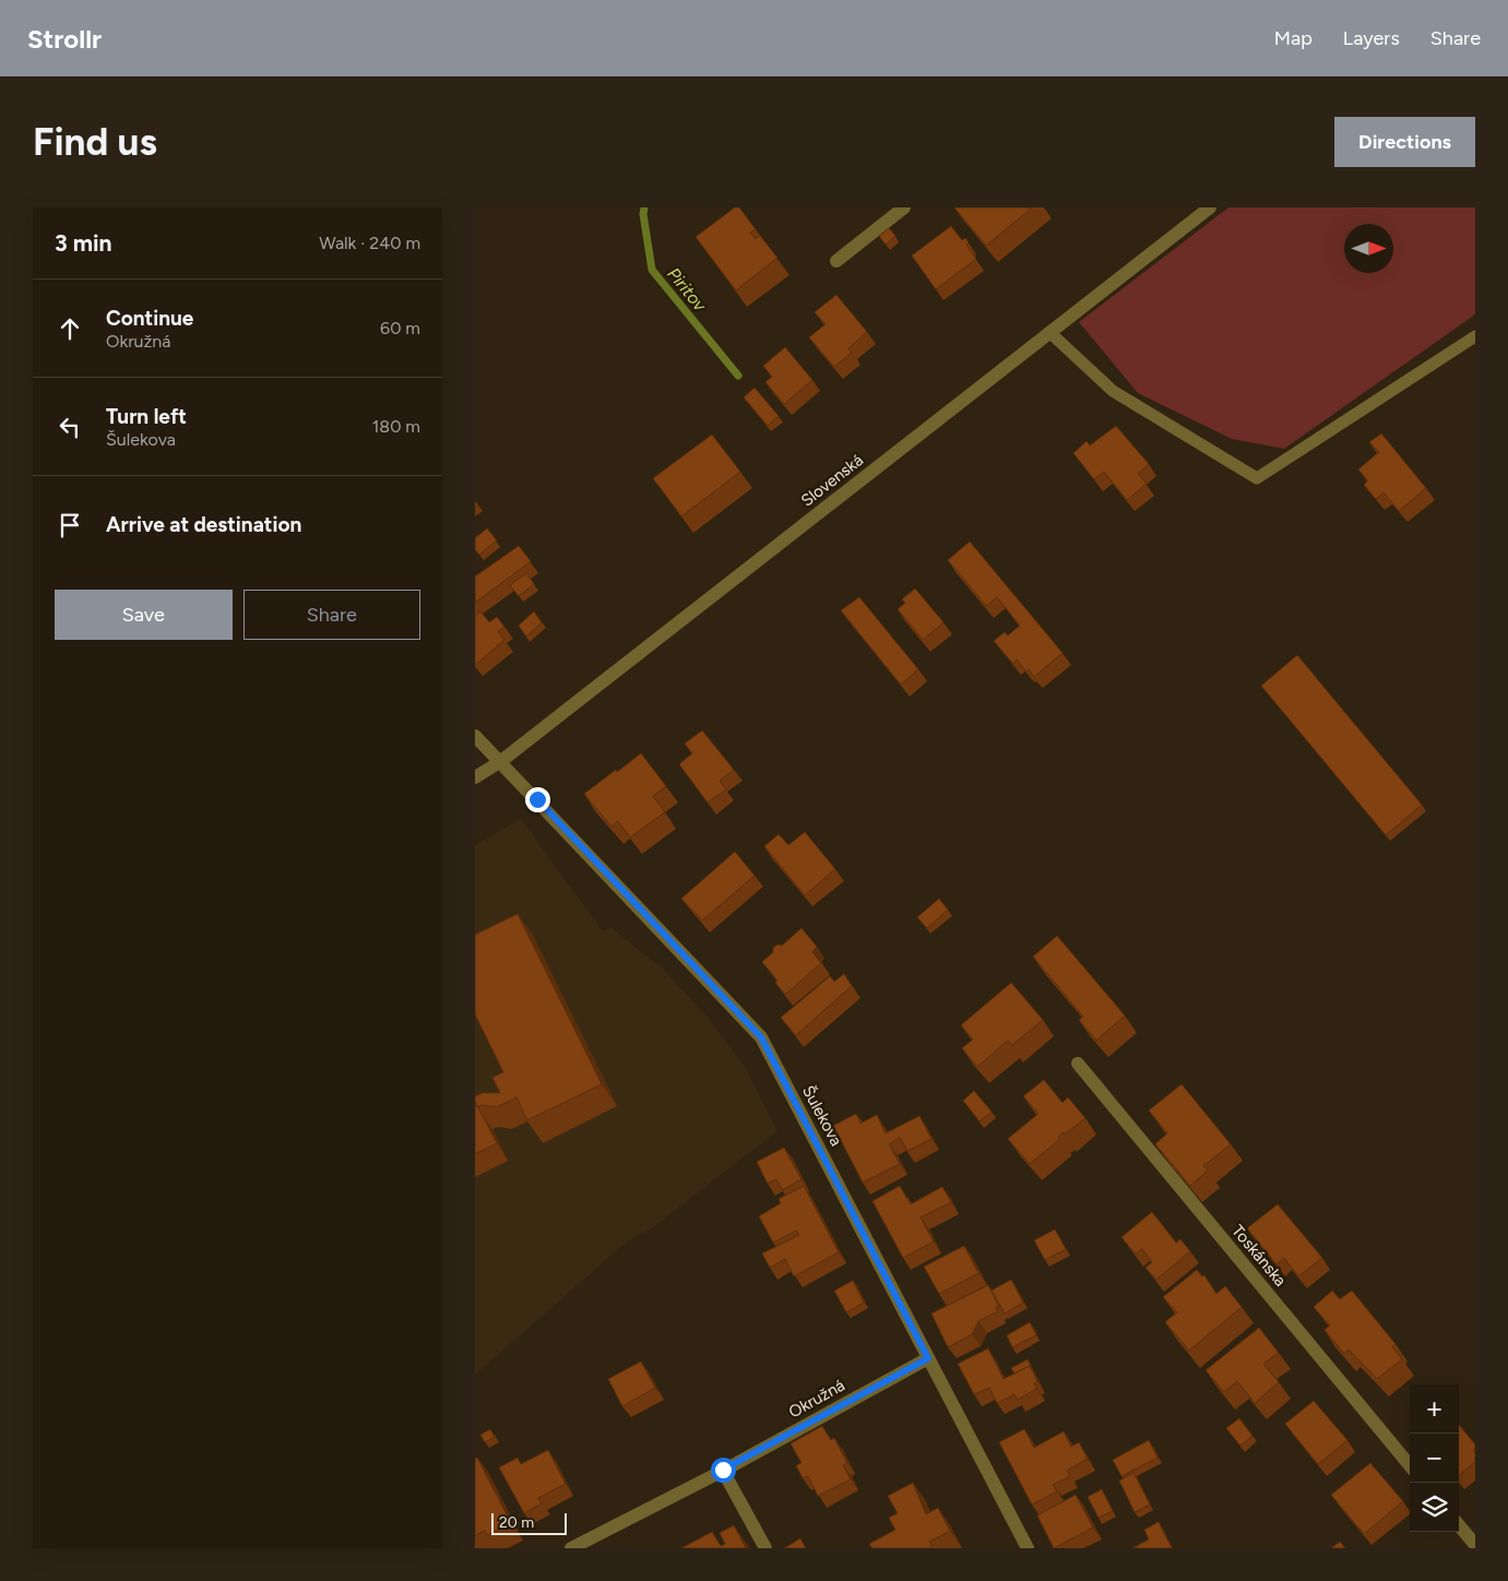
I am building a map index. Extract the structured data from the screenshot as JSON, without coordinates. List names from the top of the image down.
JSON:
{
  "streets": {
    "street": [
      "Slovenská",
      "Šulekova",
      "Toskánska",
      "Okružná"
    ]
  },
  "crossings": [
    ["Slovenská", "Šulekova"],
    ["Šulekova", "Okružná"]
  ],
  "water": ["Piritov"],
  "scale_bar": "20 m",
  "north": "right",
  "page": {
    "header": "Strollr",
    "nav": ["Map", "Layers", "Share"],
    "buttons": [
      "Directions",
      ["Save", "Share"]
    ],
    "title": "Find us",
    "heading": ["3 min", "Walk · 240 m"],
    "list": [
      ["Continue", "Okružná", "60 m"],
      ["Turn left", "Šulekova", "180 m"],
      "Arrive at destination"
    ],
    "map_buttons": ["+", "−"],
    "scale": "20 m"
  }
}
